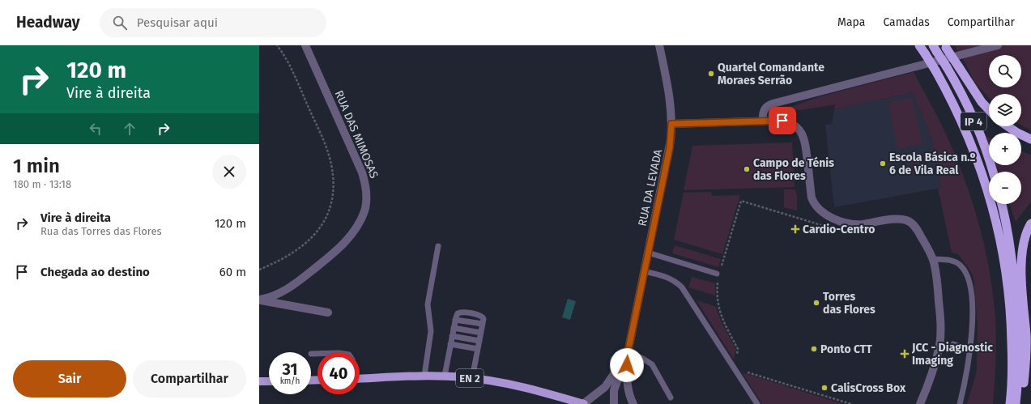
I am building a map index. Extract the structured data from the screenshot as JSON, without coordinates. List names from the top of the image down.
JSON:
{
  "streets": {
    "highway": ["IP 4"],
    "main road": ["EN 2"],
    "street": ["RUA DAS MIMOSAS", "RUA DA LEVADA"]
  },
  "places": {
    "other": [
      "Quartel Comandante Moraes Serrão",
      "Escola Básica n.º 6 de Vila Real",
      "Campo de Ténis das Flores",
      "Torres das Flores",
      "Ponto CTT",
      "CalisCross Box"
    ],
    "health": ["Cardio-Centro", "JCC - Diagnostic Imaging"]
  },
  "page": {
    "header": "Headway",
    "search": "Pesquisar aqui",
    "nav": ["Mapa", "Camadas", "Compartilhar"],
    "turn": ["120 m", "Vire à direita"],
    "map_buttons": ["+", "−"],
    "heading": ["1 min", "180 m · 13:18"],
    "list": [
      {
        "name": "Vire à direita",
        "note": "Rua das Torres das Flores",
        "value": "120 m"
      },
      {
        "name": "Chegada ao destino",
        "value": "60 m"
      }
    ],
    "speed": "31 km/h",
    "limit": "40",
    "buttons": ["Sair", "Compartilhar"]
  }
}
